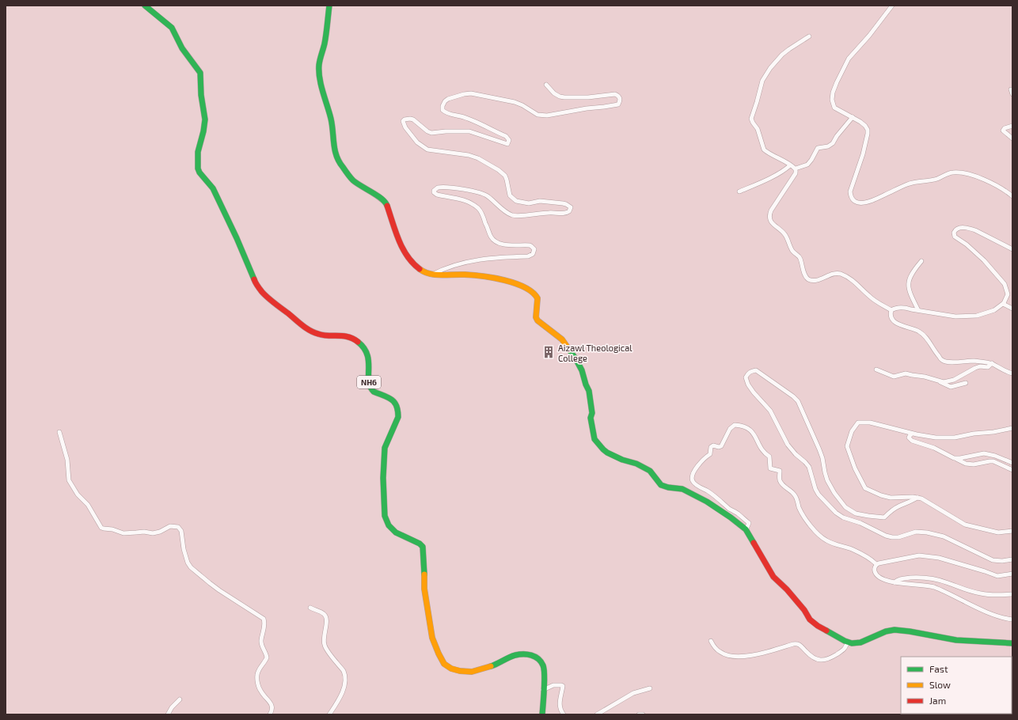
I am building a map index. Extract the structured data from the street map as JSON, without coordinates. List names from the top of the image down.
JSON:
{
  "streets": {
    "main road": ["NH6"]
  },
  "places": {
    "building": ["Aizawl Theological College"]
  },
  "legend": ["Fast", "Slow", "Jam"]
}
